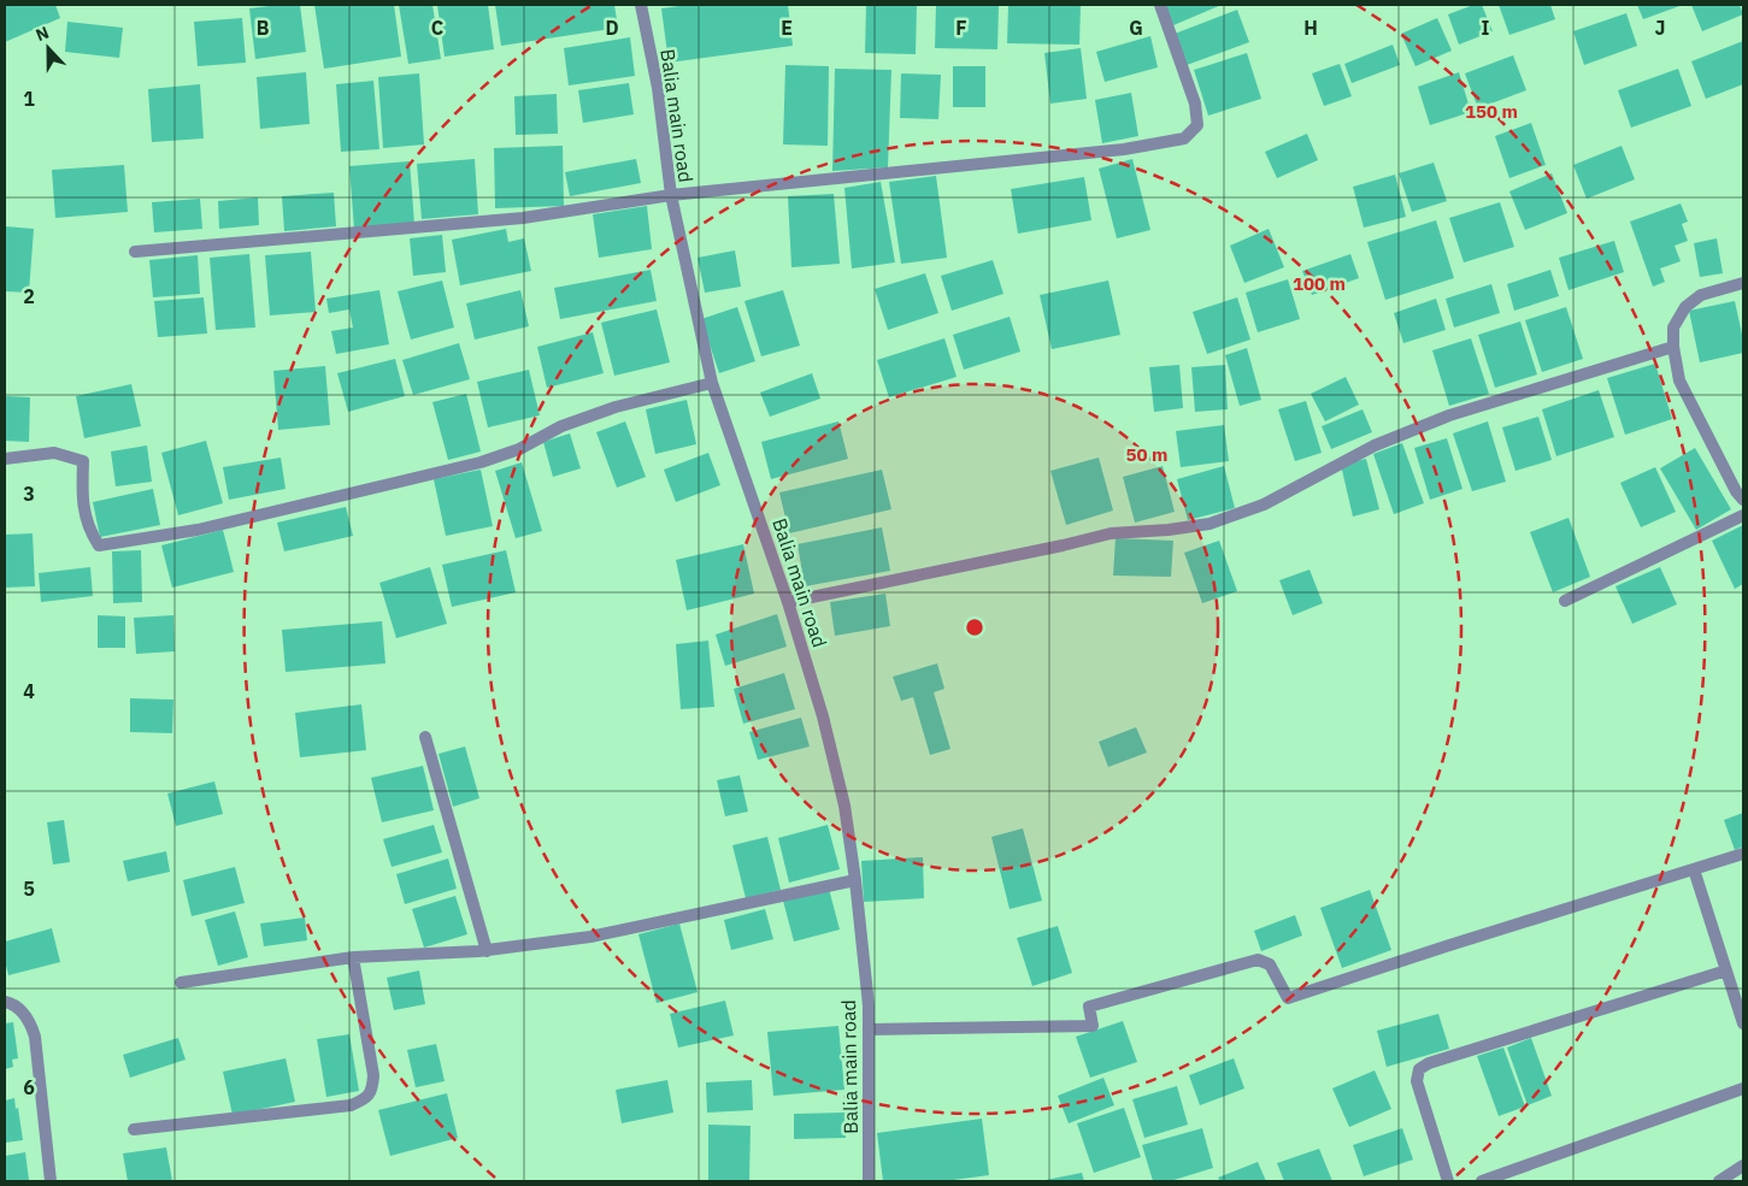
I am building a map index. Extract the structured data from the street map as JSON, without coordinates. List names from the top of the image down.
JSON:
{
  "streets": {
    "street": ["Balia main road"]
  },
  "north": "top",
  "grid": {
    "columns": [
      "B",
      "C",
      "D",
      "E",
      "F",
      "G",
      "H",
      "I",
      "J"
    ],
    "rows": [
      "1",
      "2",
      "3",
      "4",
      "5",
      "6"
    ]
  },
  "rings": ["150 m", "100 m", "50 m"]
}
